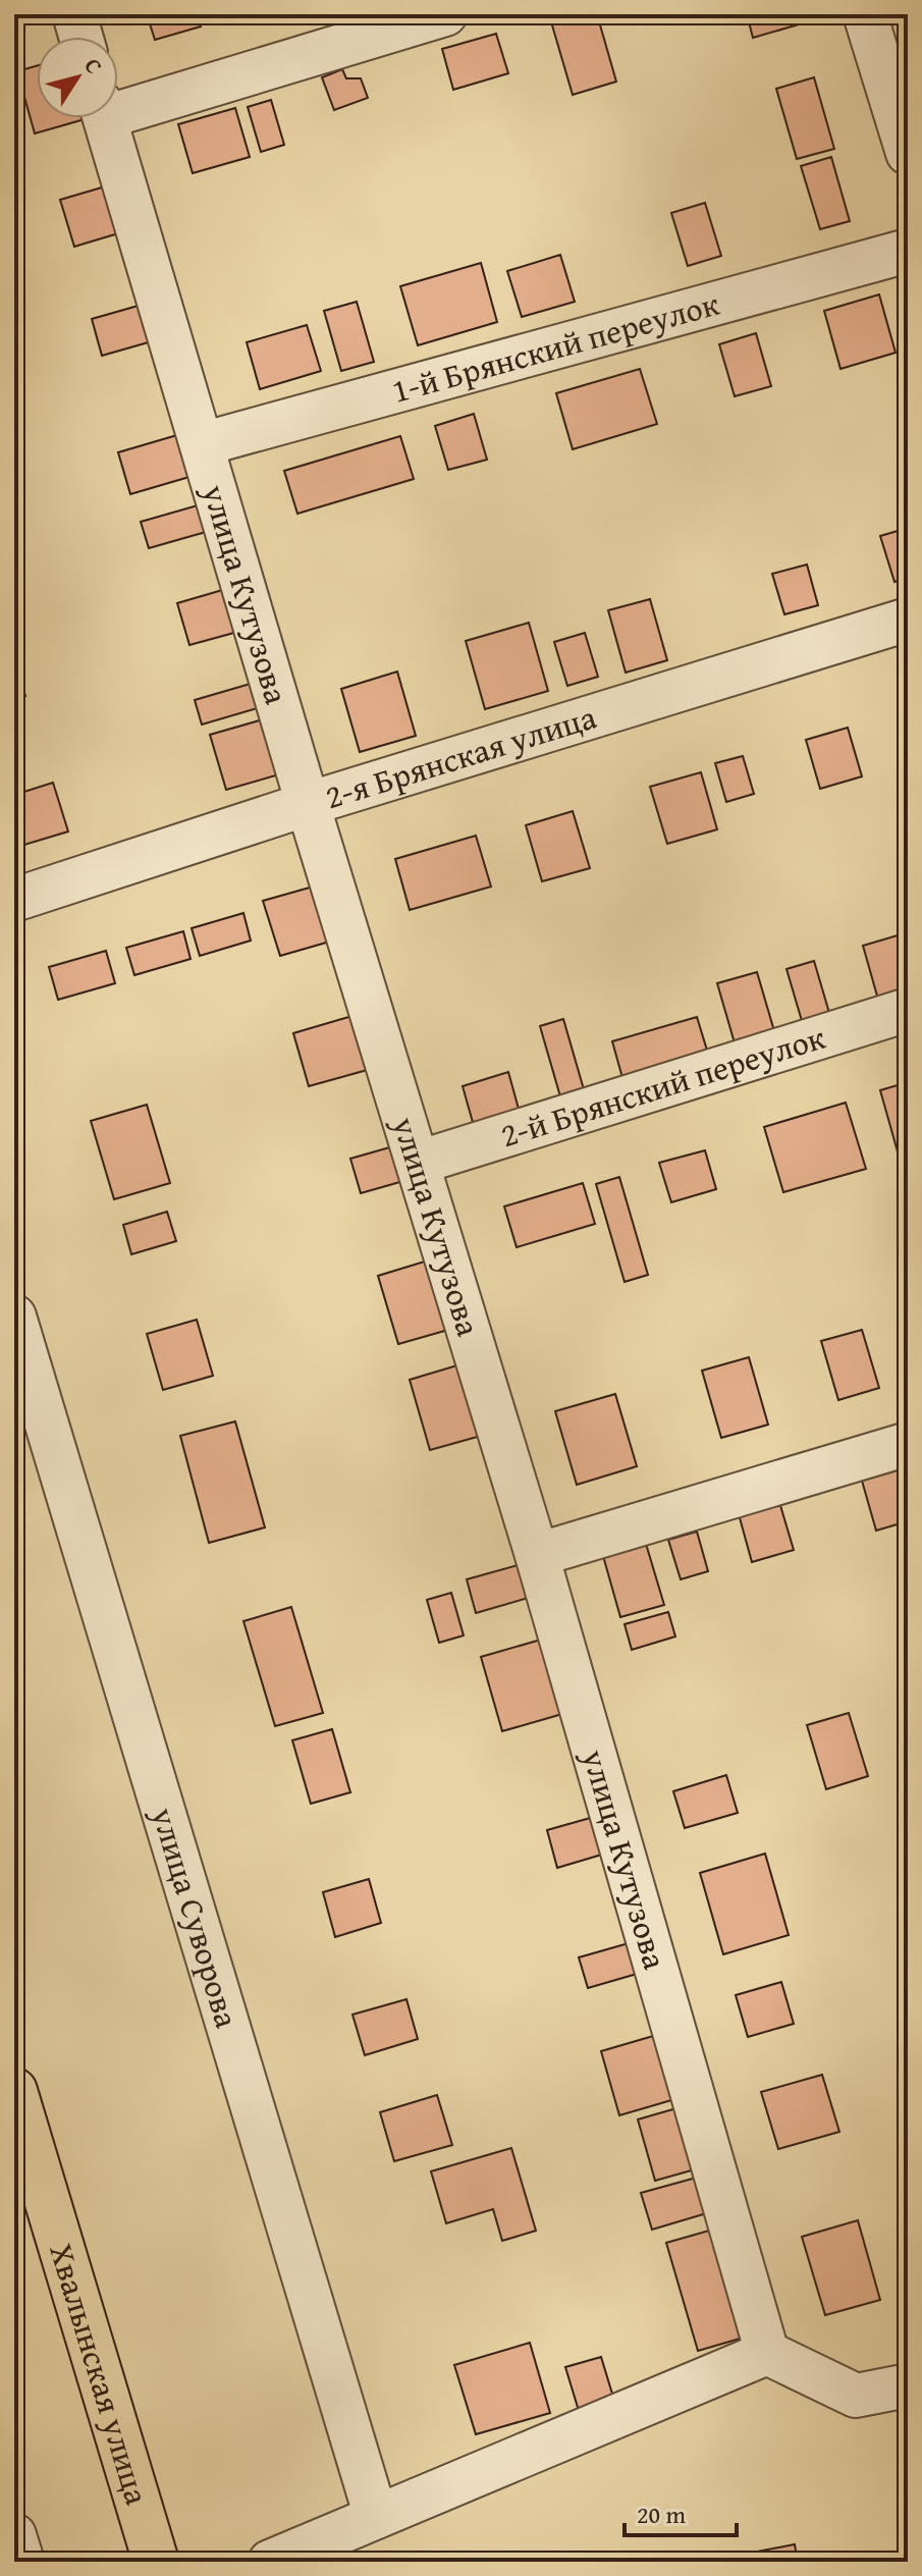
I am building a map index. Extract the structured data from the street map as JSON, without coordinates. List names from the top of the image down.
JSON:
{
  "streets": {
    "main road": ["Хвалынская улица"],
    "street": [
      "1-й Брянский переулок",
      "улица Кутузова",
      "2-я Брянская улица",
      "2-й Брянский переулок",
      "улица Суворова"
    ]
  },
  "crossings": [
    ["1-й Брянский переулок", "улица Кутузова"],
    ["улица Кутузова", "2-я Брянская улица"],
    ["улица Кутузова", "2-й Брянский переулок"]
  ],
  "scale_bar": "20 m",
  "north": "top right"
}
